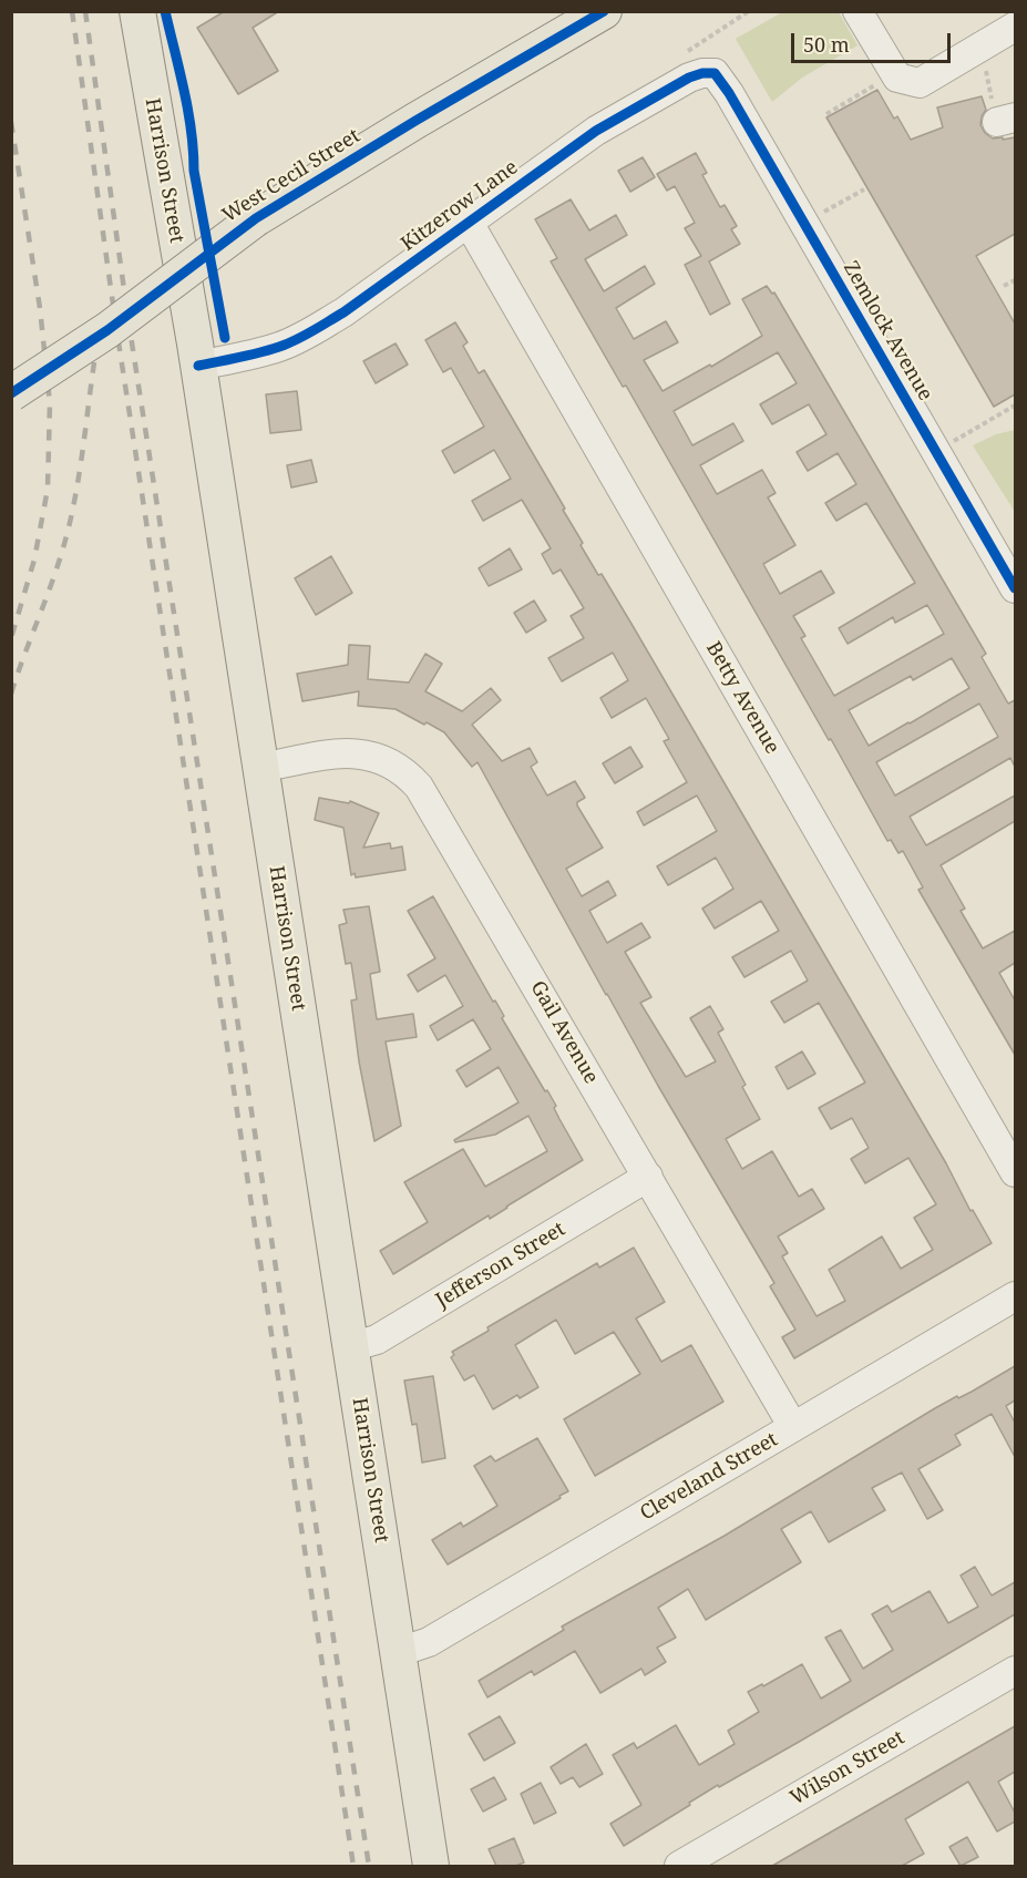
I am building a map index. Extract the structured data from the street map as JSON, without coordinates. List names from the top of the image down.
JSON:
{
  "streets": {
    "main road": ["Harrison Street", "West Cecil Street"],
    "street": [
      "Kitzerow Lane",
      "Zemlock Avenue",
      "Betty Avenue",
      "Gail Avenue",
      "Jefferson Street",
      "Cleveland Street",
      "Wilson Street"
    ]
  },
  "crossings": [
    ["Harrison Street", "Kitzerow Lane"],
    ["Harrison Street", "Gail Avenue"],
    ["Harrison Street", "Jefferson Street"],
    ["Harrison Street", "Cleveland Street"],
    ["Kitzerow Lane", "Zemlock Avenue"],
    ["Kitzerow Lane", "Betty Avenue"],
    ["Gail Avenue", "Jefferson Street"],
    ["Gail Avenue", "Cleveland Street"]
  ],
  "scale_bar": "50 m"
}
